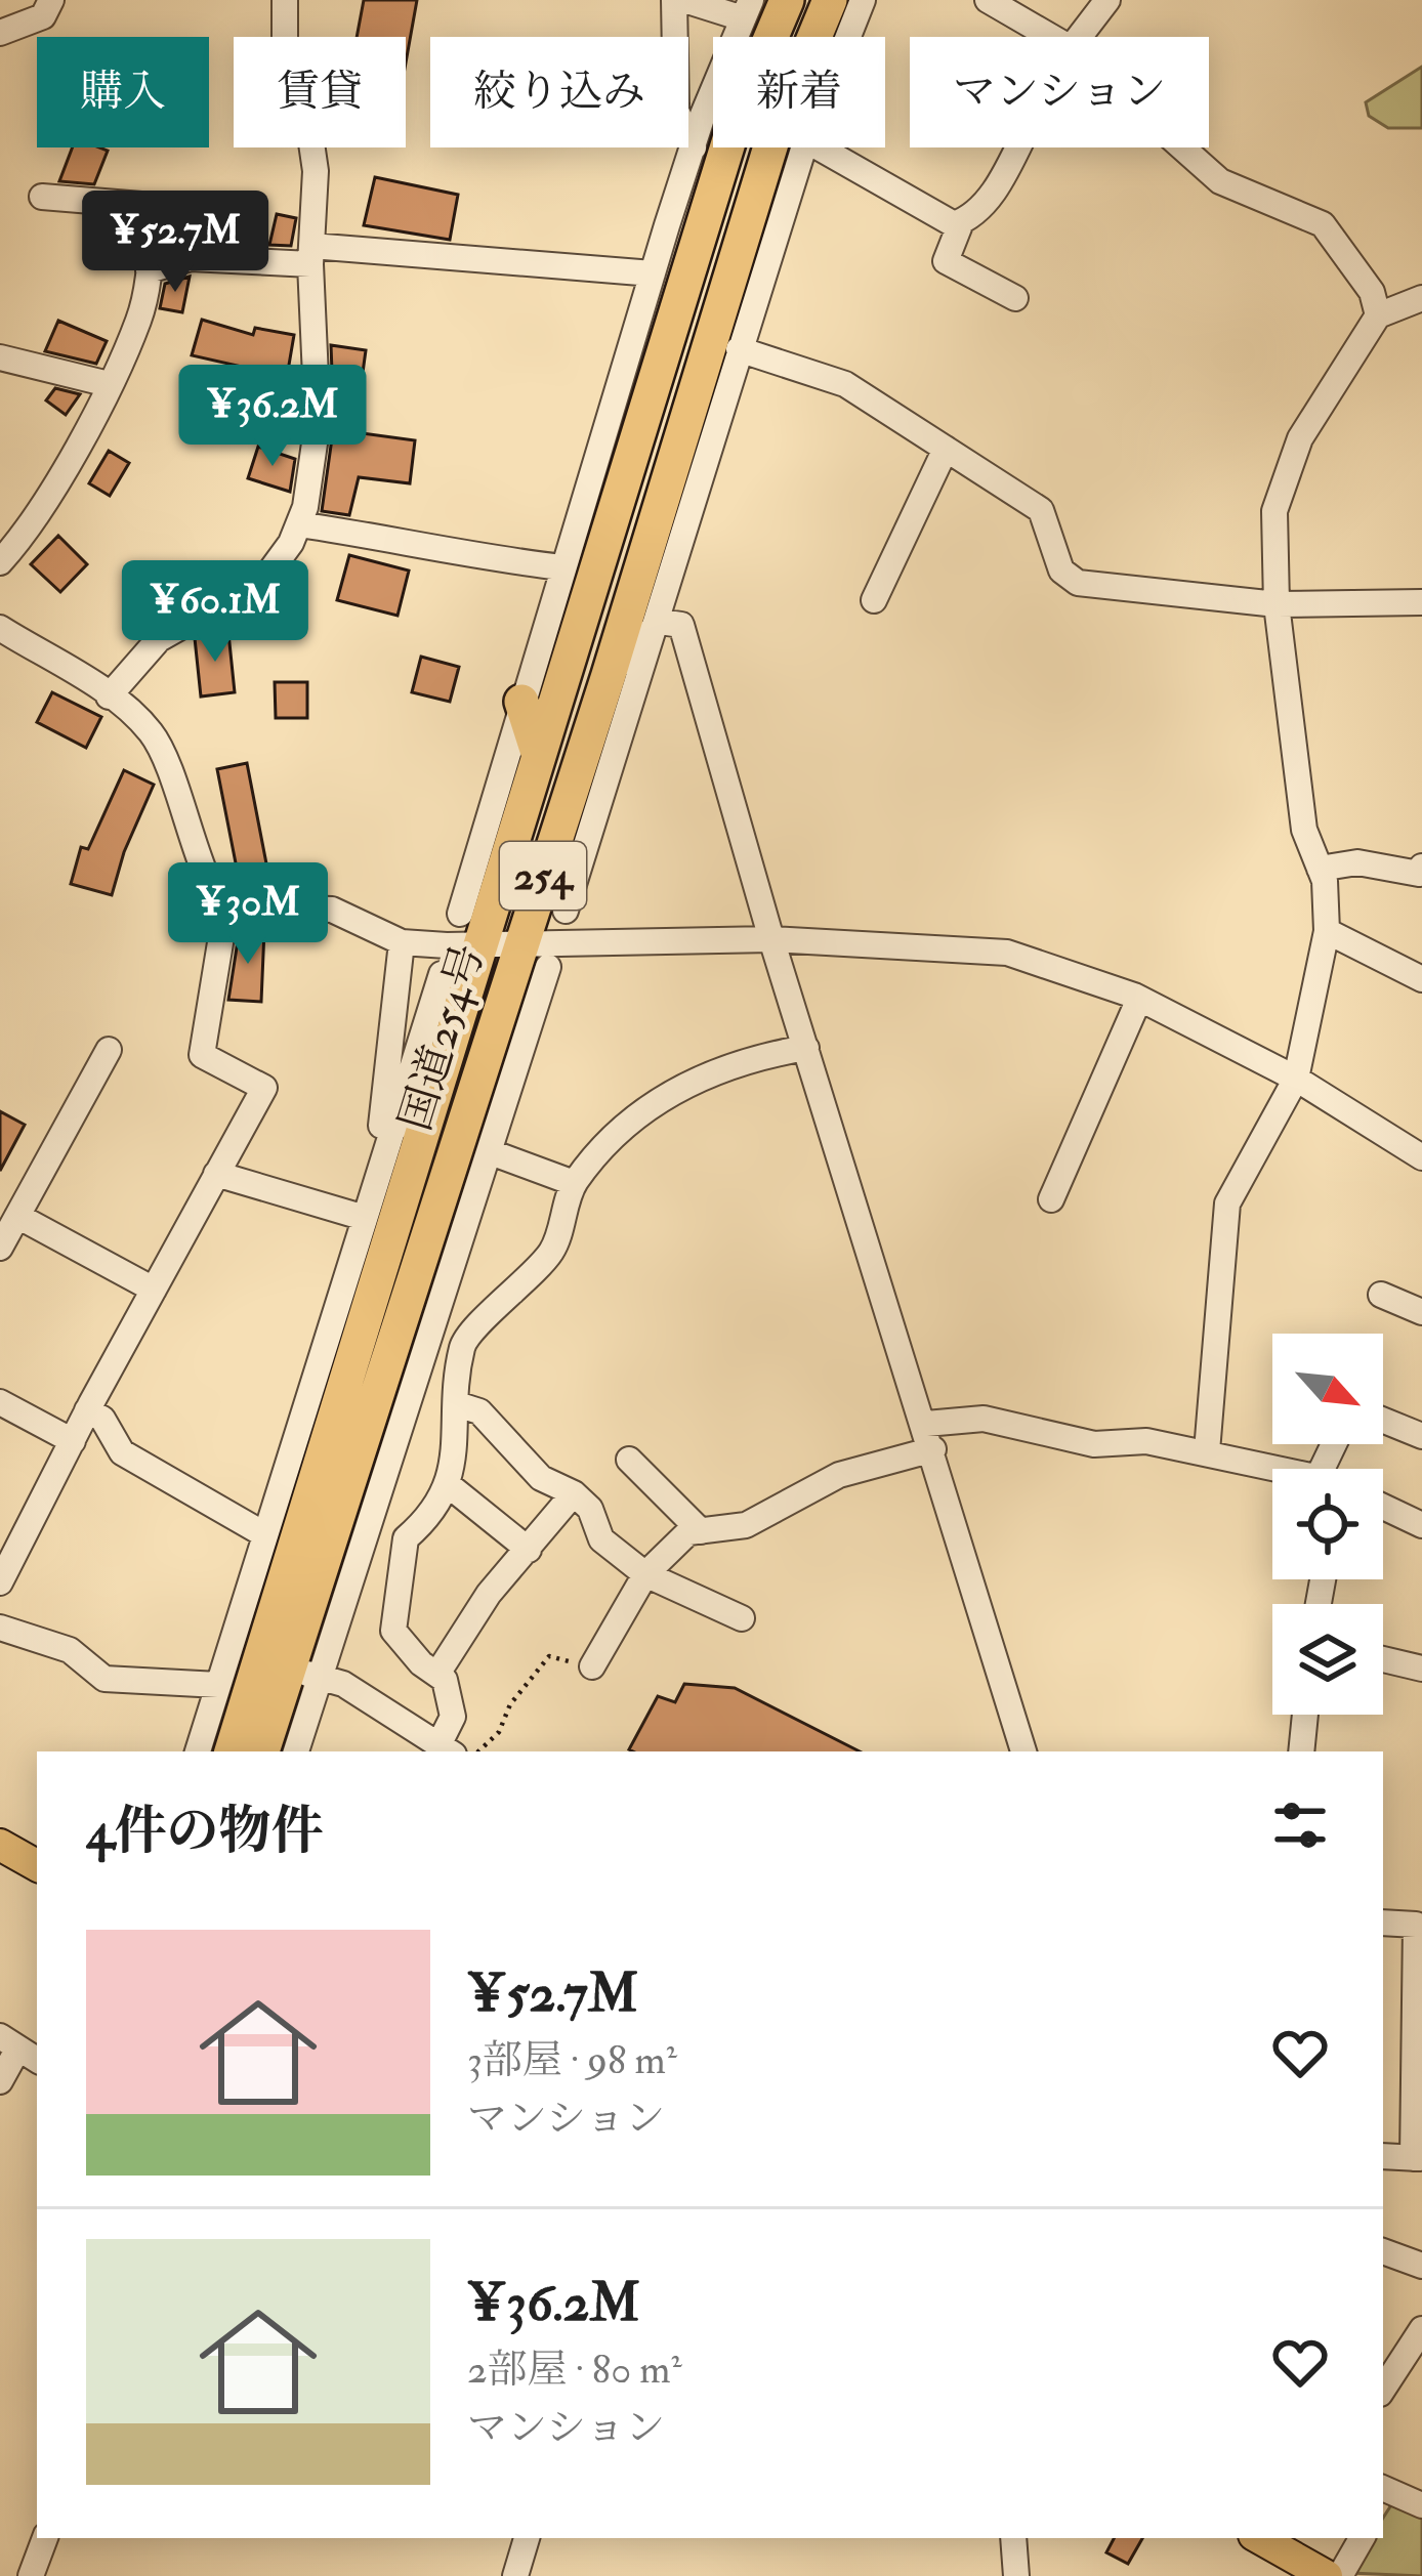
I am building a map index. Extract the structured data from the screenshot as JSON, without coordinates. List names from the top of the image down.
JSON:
{
  "streets": {
    "highway": ["254", "国道254号"]
  },
  "north": "bottom right",
  "page": {
    "chip": [
      "購入",
      "賃貸",
      "絞り込み",
      "新着",
      "マンション"
    ],
    "price": [
      "¥52.7M",
      "¥36.2M",
      "¥60.1M",
      "¥30M"
    ],
    "heading": "4件の物件",
    "list": [
      {
        "name": "¥52.7M",
        "note": "3部屋 · 98 m² · マンション"
      },
      {
        "name": "¥36.2M",
        "note": "2部屋 · 80 m² · マンション"
      }
    ]
  }
}
